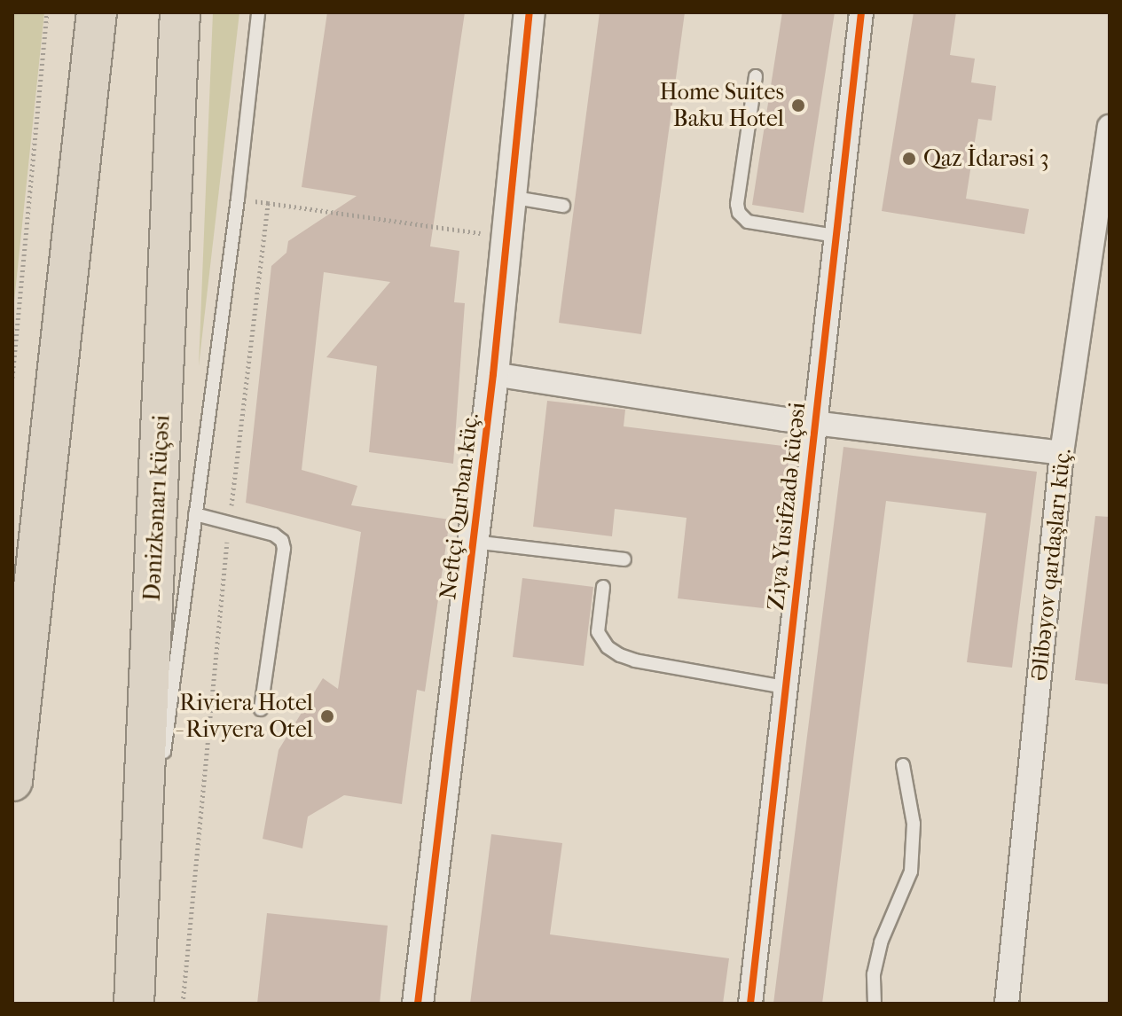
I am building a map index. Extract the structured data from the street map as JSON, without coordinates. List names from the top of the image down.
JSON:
{
  "streets": {
    "highway": ["Dənizkənarı küçəsi"],
    "street": ["Neftçi Qurban küç.", "Ziya Yusifzadə küçəsi", "Əlibəyov qardaşları küç."]
  },
  "places": ["Home Suites Baku Hotel", "Qaz İdarəsi 3", "Riviera Hotel - Rivyera Otel"]
}
